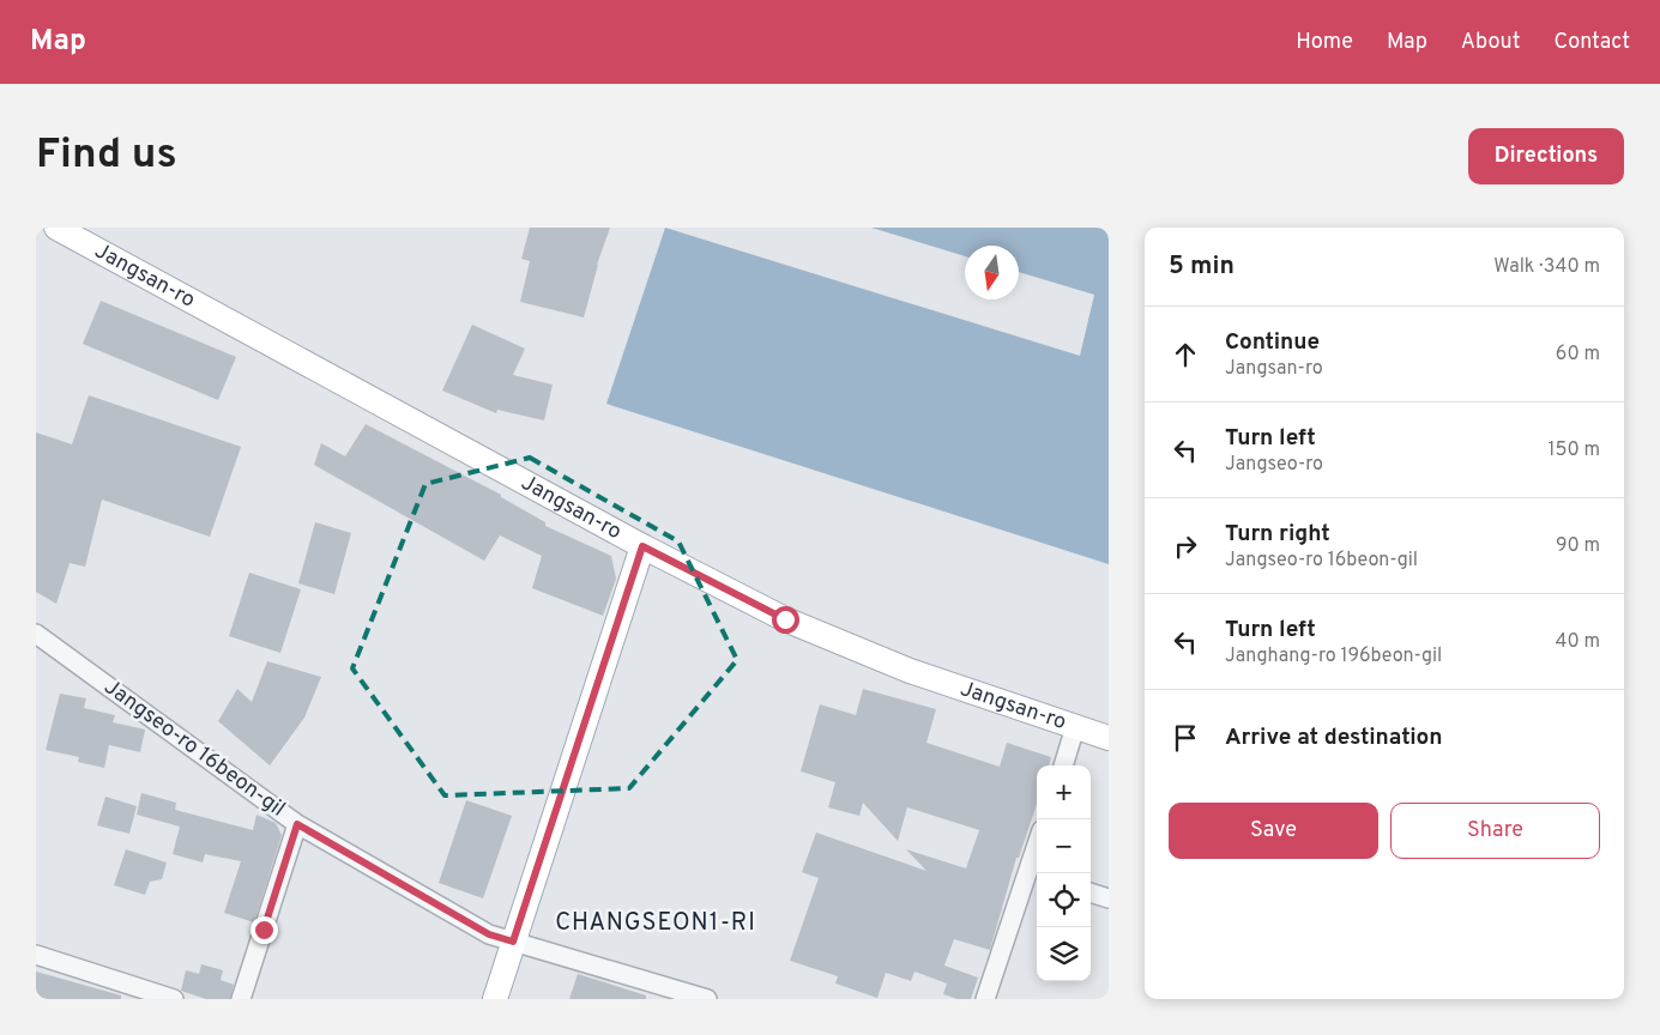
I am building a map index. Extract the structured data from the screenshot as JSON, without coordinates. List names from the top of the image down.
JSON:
{
  "streets": {
    "main road": ["Jangsan-ro"],
    "street": ["Jangseo-ro 16beon-gil"]
  },
  "districts": ["CHANGSEON1-RI"],
  "north": "bottom",
  "page": {
    "header": "Map",
    "nav": [
      "Home",
      "Map",
      "About",
      "Contact"
    ],
    "buttons": [
      "Directions",
      ["Save", "Share"]
    ],
    "title": "Find us",
    "heading": ["5 min", "Walk · 340 m"],
    "list": [
      ["Continue", "Jangsan-ro", "60 m"],
      ["Turn left", "Jangseo-ro", "150 m"],
      ["Turn right", "Jangseo-ro 16beon-gil", "90 m"],
      ["Turn left", "Janghang-ro 196beon-gil", "40 m"],
      "Arrive at destination"
    ],
    "map_buttons": ["+", "−"]
  }
}
